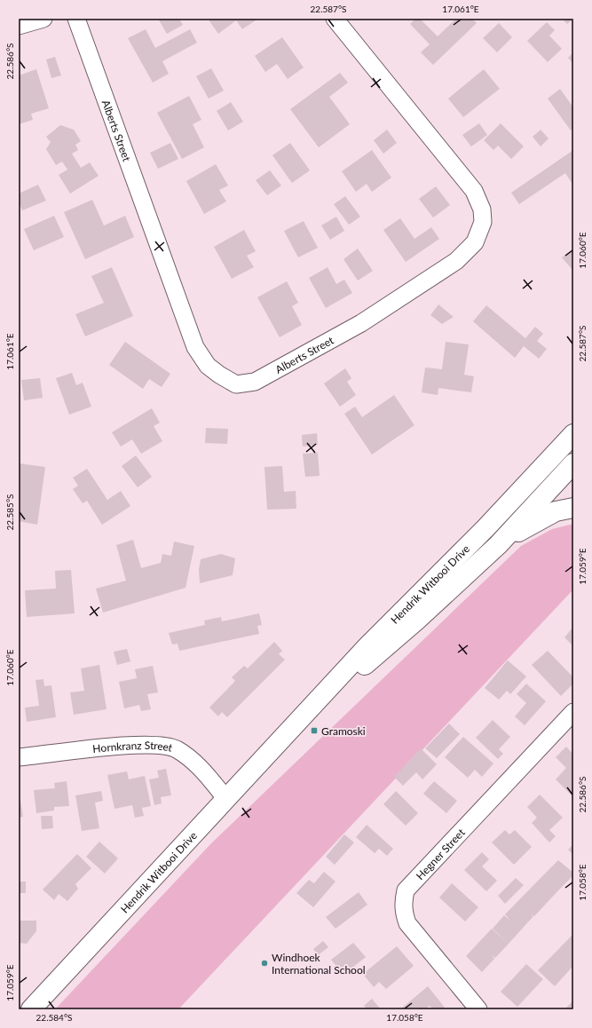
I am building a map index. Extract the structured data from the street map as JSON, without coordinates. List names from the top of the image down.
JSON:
{
  "streets": {
    "main road": ["Hendrik Witbooi Drive"],
    "street": ["Alberts Street", "Hornkranz Street", "Hegner Street"]
  },
  "crossings": [
    ["Hendrik Witbooi Drive", "Hornkranz Street"]
  ],
  "places": {
    "transit": ["Gramoski"],
    "other": ["Windhoek International School"]
  },
  "coordinates": [
    "22.587°S",
    "17.061°E",
    "22.586°S",
    "17.060°E",
    "22.585°S",
    "17.059°E",
    "17.058°E",
    "22.584°S"
  ]
}
